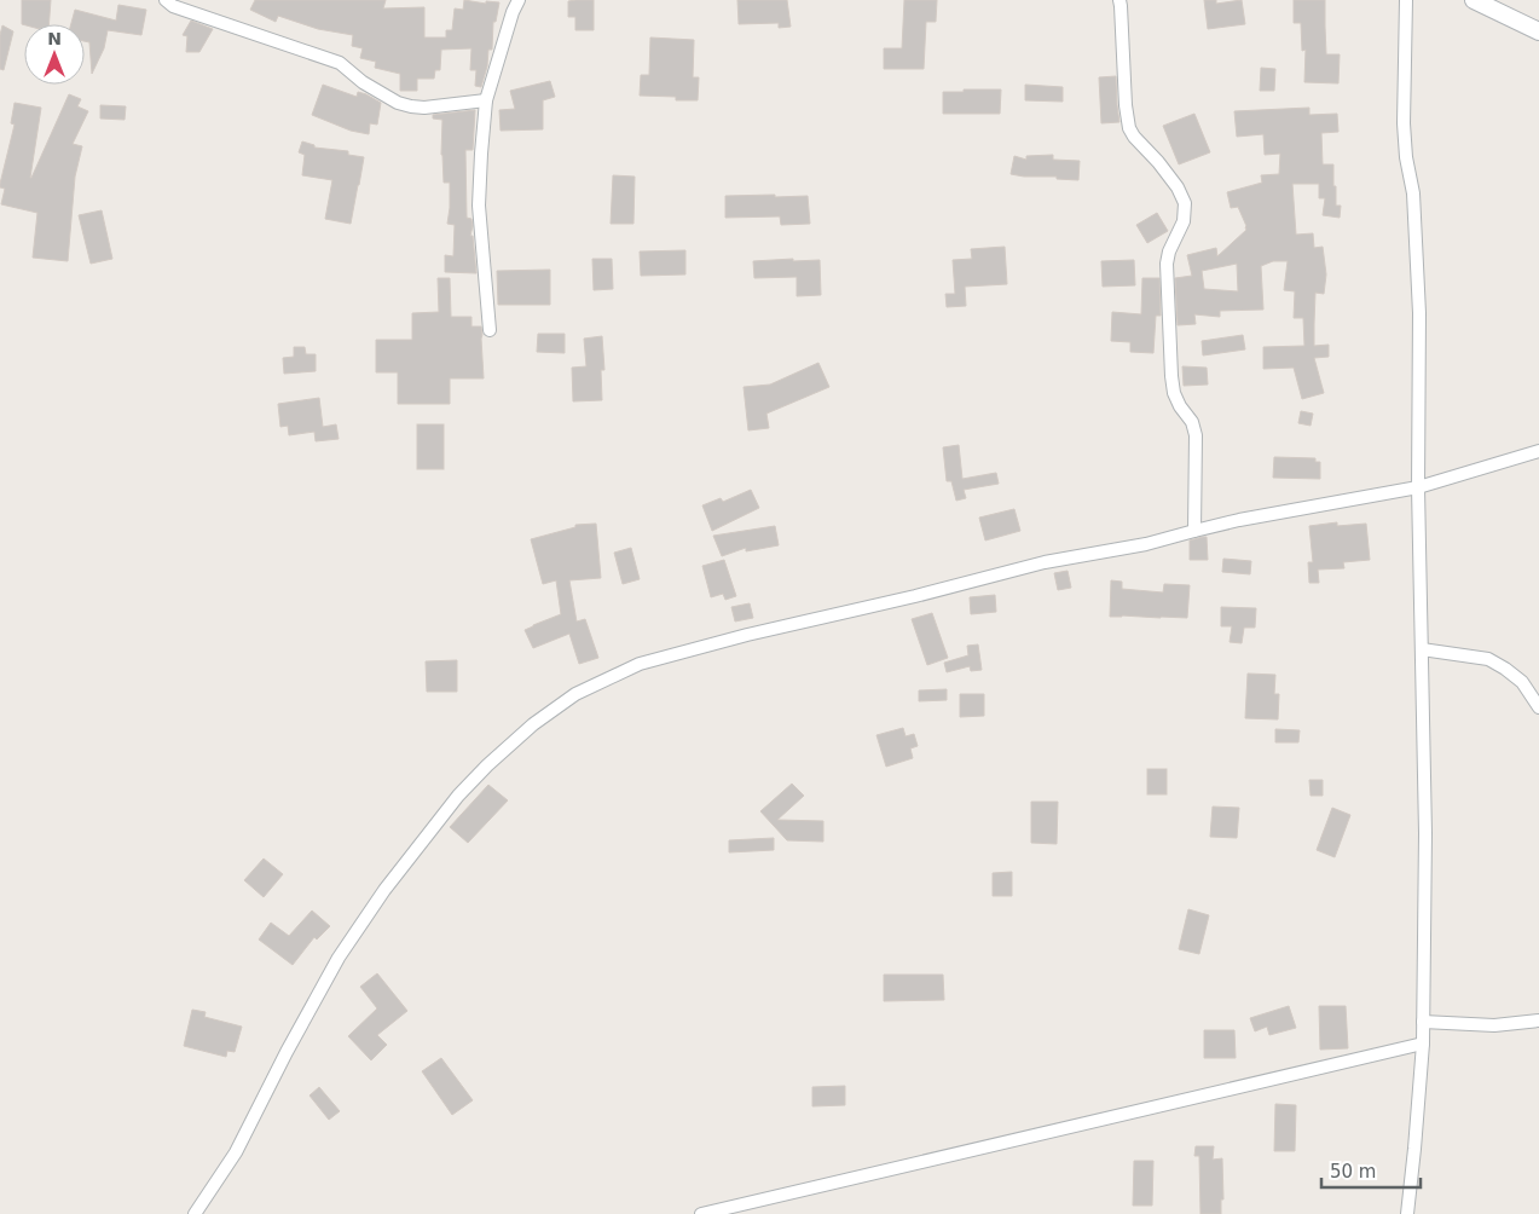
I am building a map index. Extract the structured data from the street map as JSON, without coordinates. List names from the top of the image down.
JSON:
{
  "scale_bar": "50 m",
  "north": "top"
}
